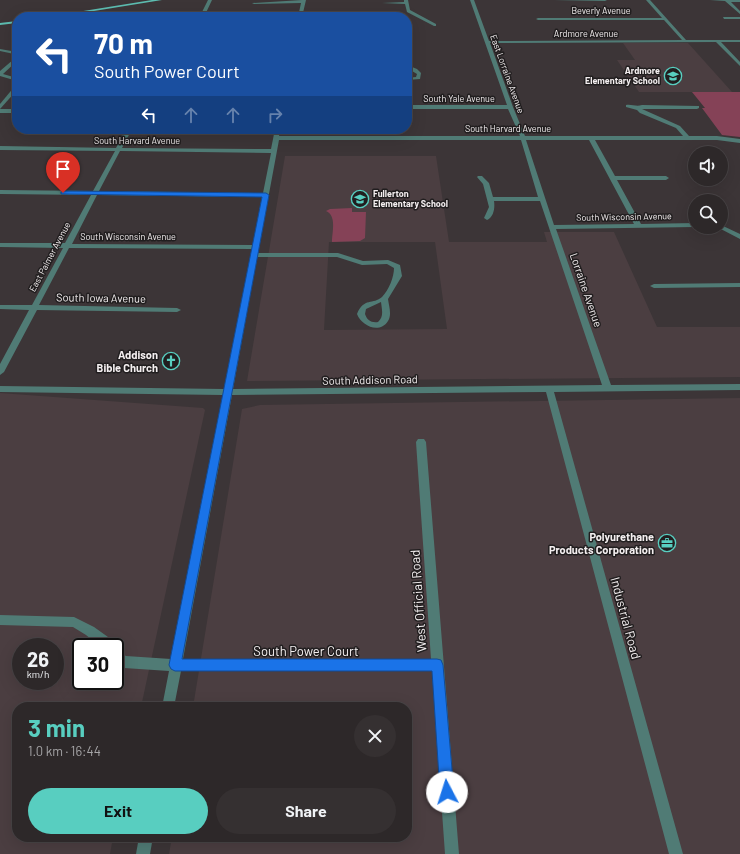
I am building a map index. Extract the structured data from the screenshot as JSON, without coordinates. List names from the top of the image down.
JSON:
{
  "streets": {
    "street": [
      "Beverly Avenue",
      "Ardmore Avenue",
      "East Lorraine Avenue",
      "South Yale Avenue",
      "South Harvard Avenue",
      "South Wisconsin Avenue",
      "East Palmer Avenue",
      "Lorraine Avenue",
      "South Iowa Avenue",
      "South Addison Road",
      "West Official Road",
      "Industrial Road",
      "South Power Court"
    ]
  },
  "crossings": [
    ["Ardmore Avenue", "East Lorraine Avenue"],
    ["East Lorraine Avenue", "South Yale Avenue"],
    ["East Lorraine Avenue", "South Harvard Avenue"],
    ["East Lorraine Avenue", "Lorraine Avenue"],
    ["South Harvard Avenue", "East Palmer Avenue"],
    ["South Wisconsin Avenue", "East Palmer Avenue"],
    ["South Wisconsin Avenue", "Lorraine Avenue"],
    ["East Palmer Avenue", "South Iowa Avenue"],
    ["Lorraine Avenue", "South Addison Road"],
    ["South Addison Road", "Industrial Road"],
    ["West Official Road", "South Power Court"]
  ],
  "places": {
    "school or university": ["Ardmore Elementary School", "Fullerton Elementary School"],
    "church": ["Addison Bible Church"],
    "office": ["Polyurethane Products Corporation"]
  },
  "page": {
    "turn": ["70 m", "South Power Court"],
    "speed": "26 km/h",
    "limit": "30",
    "heading": ["3 min", "1.0 km · 16:44"],
    "buttons": ["Exit", "Share"]
  }
}
